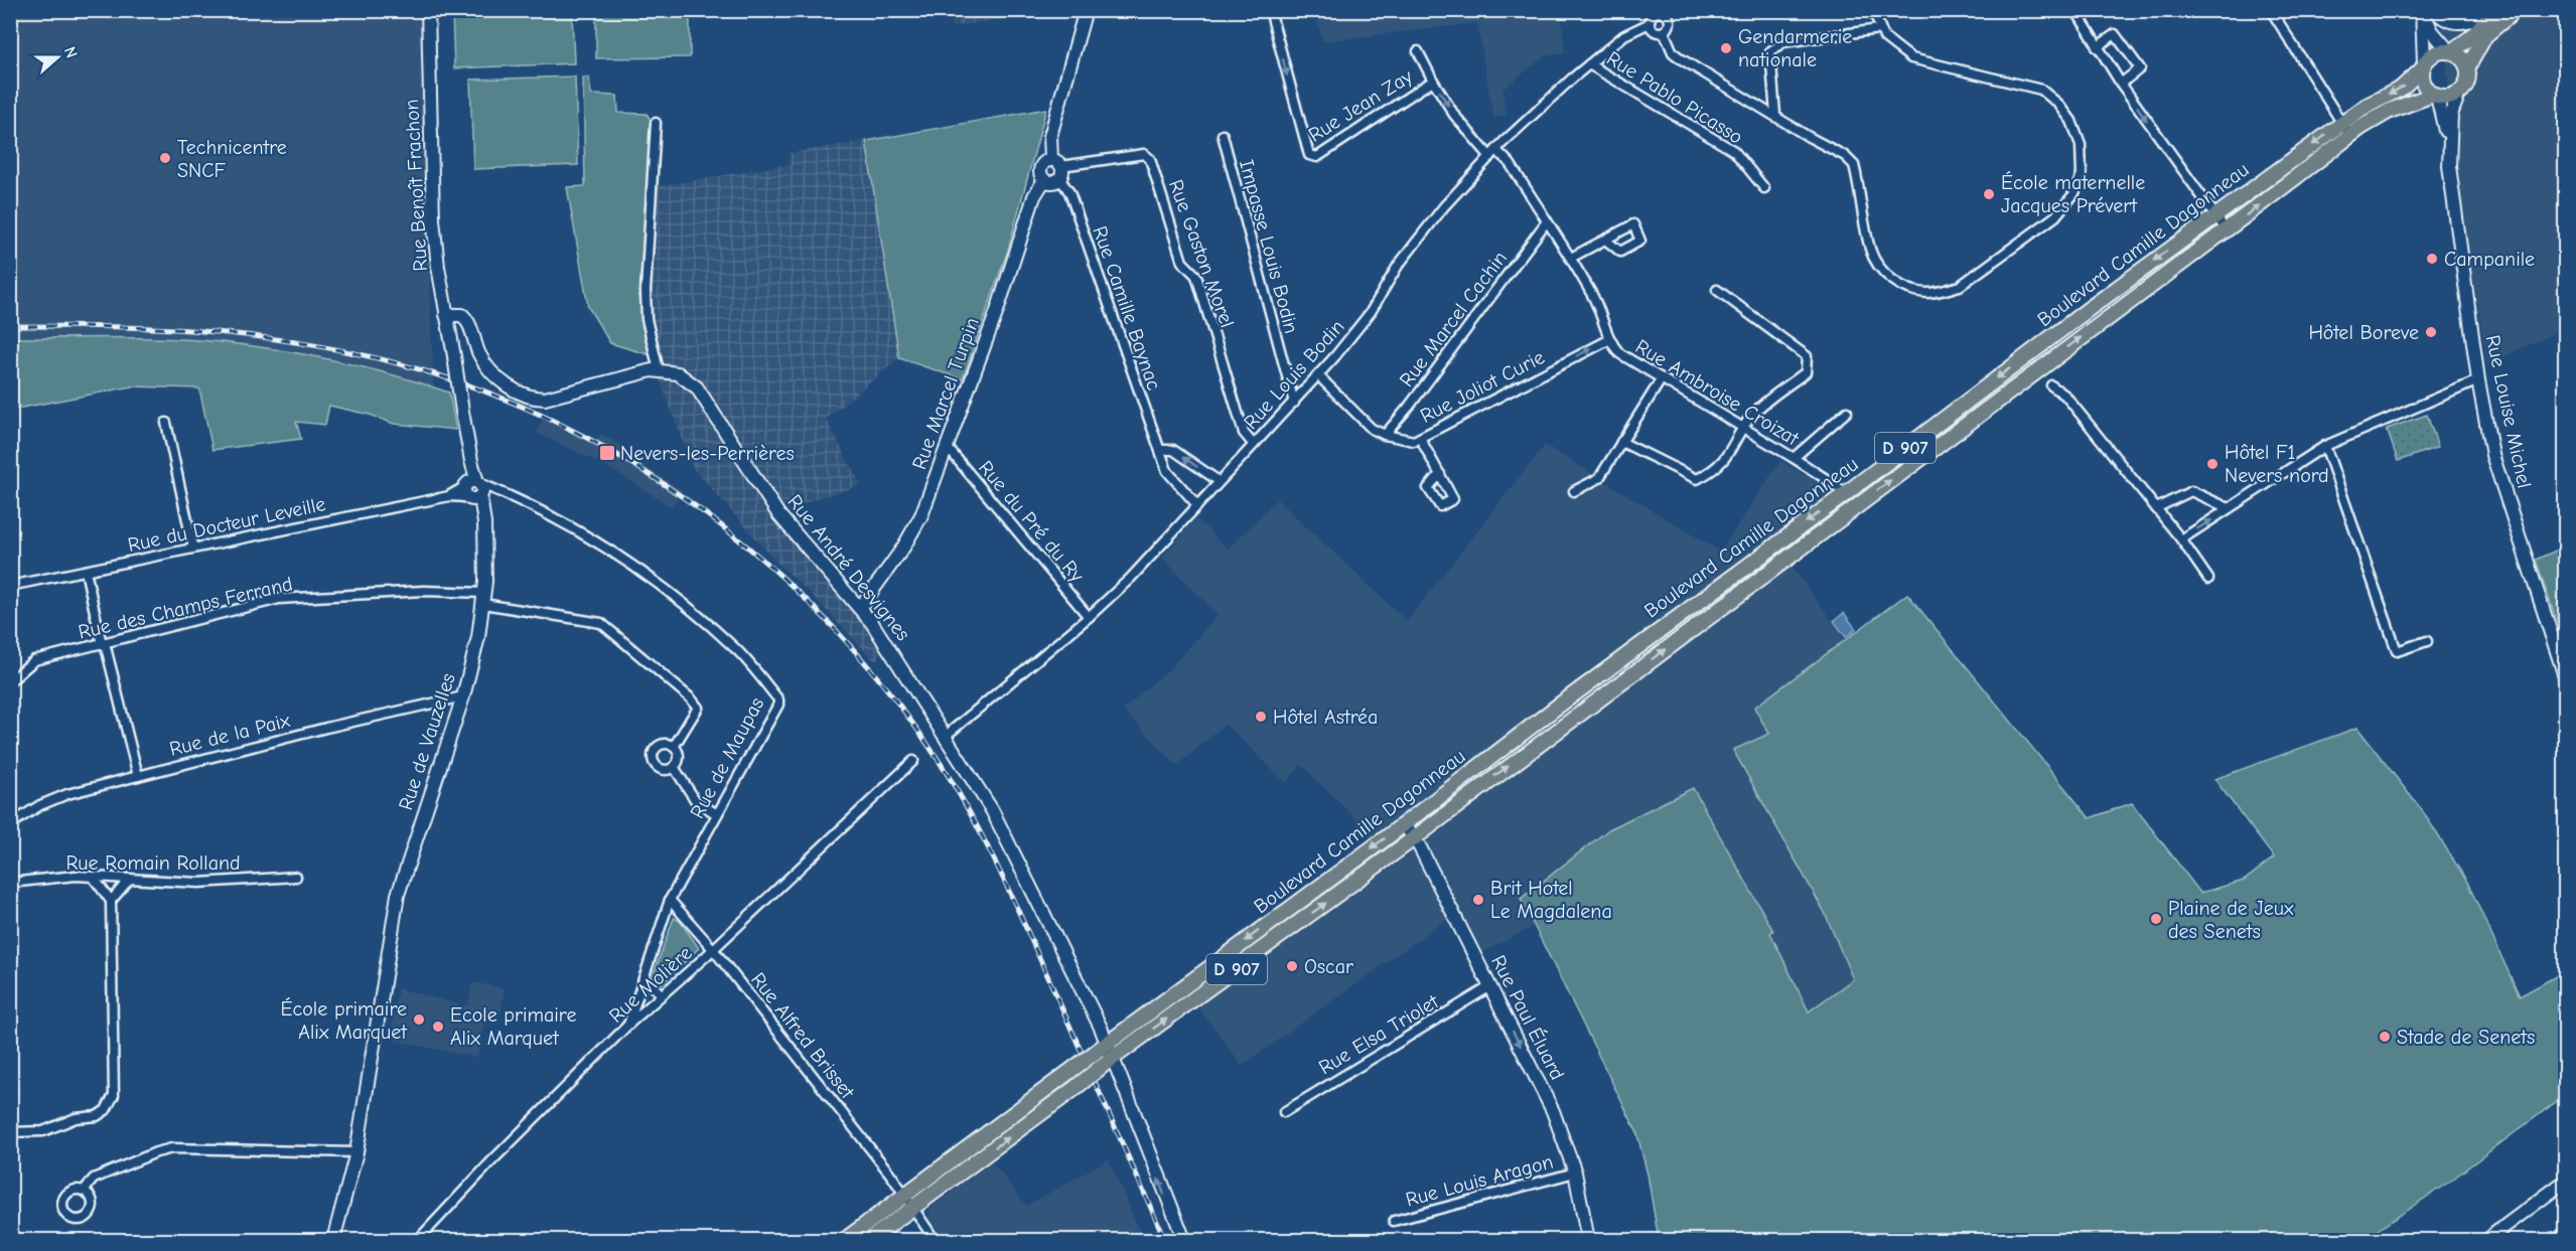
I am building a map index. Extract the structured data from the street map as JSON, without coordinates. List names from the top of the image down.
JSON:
{
  "streets": {
    "main road": ["Boulevard Camille Dagonneau", "D 907"],
    "street": [
      "Rue Pablo Picasso",
      "Rue Jean Zay",
      "Rue Benoît Frachon",
      "Impasse Louis Bodin",
      "Rue Gaston Morel",
      "Rue Camille Baynac",
      "Rue Marcel Cachin",
      "Rue Louis Bodin",
      "Rue Joliot Curie",
      "Rue Ambroise Croizat",
      "Rue Marcel Turpin",
      "Rue Louise Michel",
      "Rue du Pré du Ry",
      "Rue du Docteur Leveille",
      "Rue André Desvignes",
      "Rue des Champs Ferrand",
      "Rue de la Paix",
      "Rue de Vauzelles",
      "Rue de Maupas",
      "Rue Romain Rolland",
      "Rue Molière",
      "Rue Paul Éluard",
      "Rue Elsa Triolet",
      "Rue Alfred Brisset",
      "Rue Louis Aragon"
    ]
  },
  "crossings": [
    ["Rue Pablo Picasso", "Rue Louis Bodin"],
    ["Rue Jean Zay", "Rue Louis Bodin"],
    ["Rue Jean Zay", "Rue Ambroise Croizat"],
    ["Rue Benoît Frachon", "Rue du Docteur Leveille"],
    ["Rue Benoît Frachon", "Rue de Vauzelles"],
    ["Rue Benoît Frachon", "Rue de Maupas"],
    ["Boulevard Camille Dagonneau", "Rue Ambroise Croizat"],
    ["Boulevard Camille Dagonneau", "Rue Louise Michel"],
    ["Boulevard Camille Dagonneau", "D 907"],
    ["Boulevard Camille Dagonneau", "Rue André Desvignes"],
    ["Boulevard Camille Dagonneau", "Rue Paul Éluard"],
    ["Impasse Louis Bodin", "Rue Louis Bodin"],
    ["Rue Gaston Morel", "Rue Camille Baynac"],
    ["Rue Gaston Morel", "Rue Louis Bodin"],
    ["Rue Gaston Morel", "Rue Marcel Turpin"],
    ["Rue Camille Baynac", "Rue Louis Bodin"],
    ["Rue Camille Baynac", "Rue Marcel Turpin"],
    ["Rue Marcel Cachin", "Rue Joliot Curie"],
    ["Rue Marcel Cachin", "Rue Ambroise Croizat"],
    ["Rue Louis Bodin", "Rue Joliot Curie"],
    ["Rue Louis Bodin", "Rue Ambroise Croizat"],
    ["Rue Louis Bodin", "Rue du Pré du Ry"],
    ["Rue Louis Bodin", "Rue André Desvignes"],
    ["Rue Joliot Curie", "Rue Ambroise Croizat"],
    ["Rue Marcel Turpin", "Rue du Pré du Ry"],
    ["Rue Marcel Turpin", "Rue André Desvignes"],
    ["D 907", "Rue André Desvignes"],
    ["D 907", "Rue Alfred Brisset"],
    ["Rue du Docteur Leveille", "Rue de Vauzelles"],
    ["Rue du Docteur Leveille", "Rue de Maupas"],
    ["Rue des Champs Ferrand", "Rue de Vauzelles"],
    ["Rue de la Paix", "Rue de Vauzelles"],
    ["Rue de Vauzelles", "Rue de Maupas"],
    ["Rue de Maupas", "Rue Molière"],
    ["Rue de Maupas", "Rue Alfred Brisset"],
    ["Rue Molière", "Rue Alfred Brisset"],
    ["Rue Paul Éluard", "Rue Elsa Triolet"],
    ["Rue Paul Éluard", "Rue Louis Aragon"]
  ],
  "one_way": ["Rue Joliot Curie", "Rue Paul Éluard"],
  "places": {
    "other": [
      "Gendarmerie nationale",
      "Technicentre SNCF",
      "École maternelle Jacques Prévert",
      "Campanile",
      "Hôtel Boreve",
      "Hôtel F1 Nevers nord",
      "Hôtel Astréa",
      "Brit Hotel Le Magdalena",
      "Plaine de Jeux des Senets",
      "Oscar",
      "École primaire Alix Marquet",
      "Ecole primaire Alix Marquet",
      "Stade de Senets"
    ],
    "transit": ["Nevers-les-Perrières"]
  },
  "north": "right"
}
